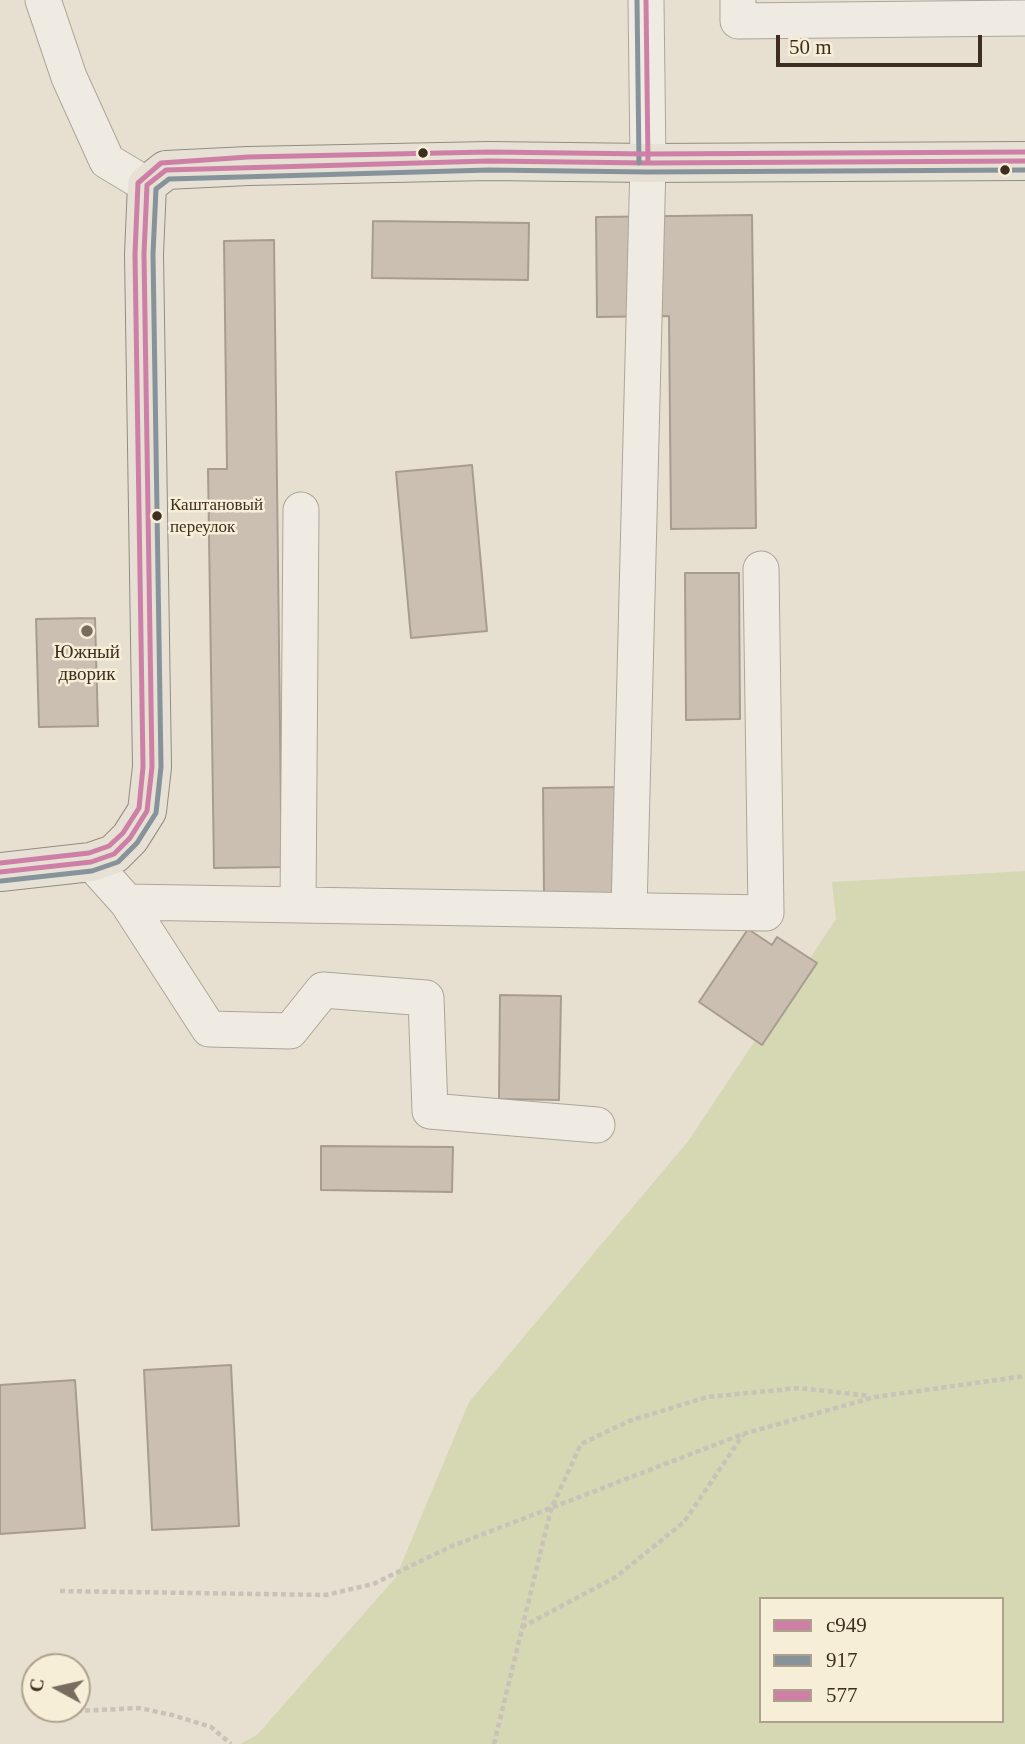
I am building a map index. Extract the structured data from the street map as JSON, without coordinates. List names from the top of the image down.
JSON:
{
  "places": ["Каштановый переулок", "Южный дворик"],
  "lines": ["transit line с949", "transit line 917", "transit line 577"],
  "legend": ["с949", "917", "577"],
  "scale_bar": "50 m",
  "north": "left"
}
